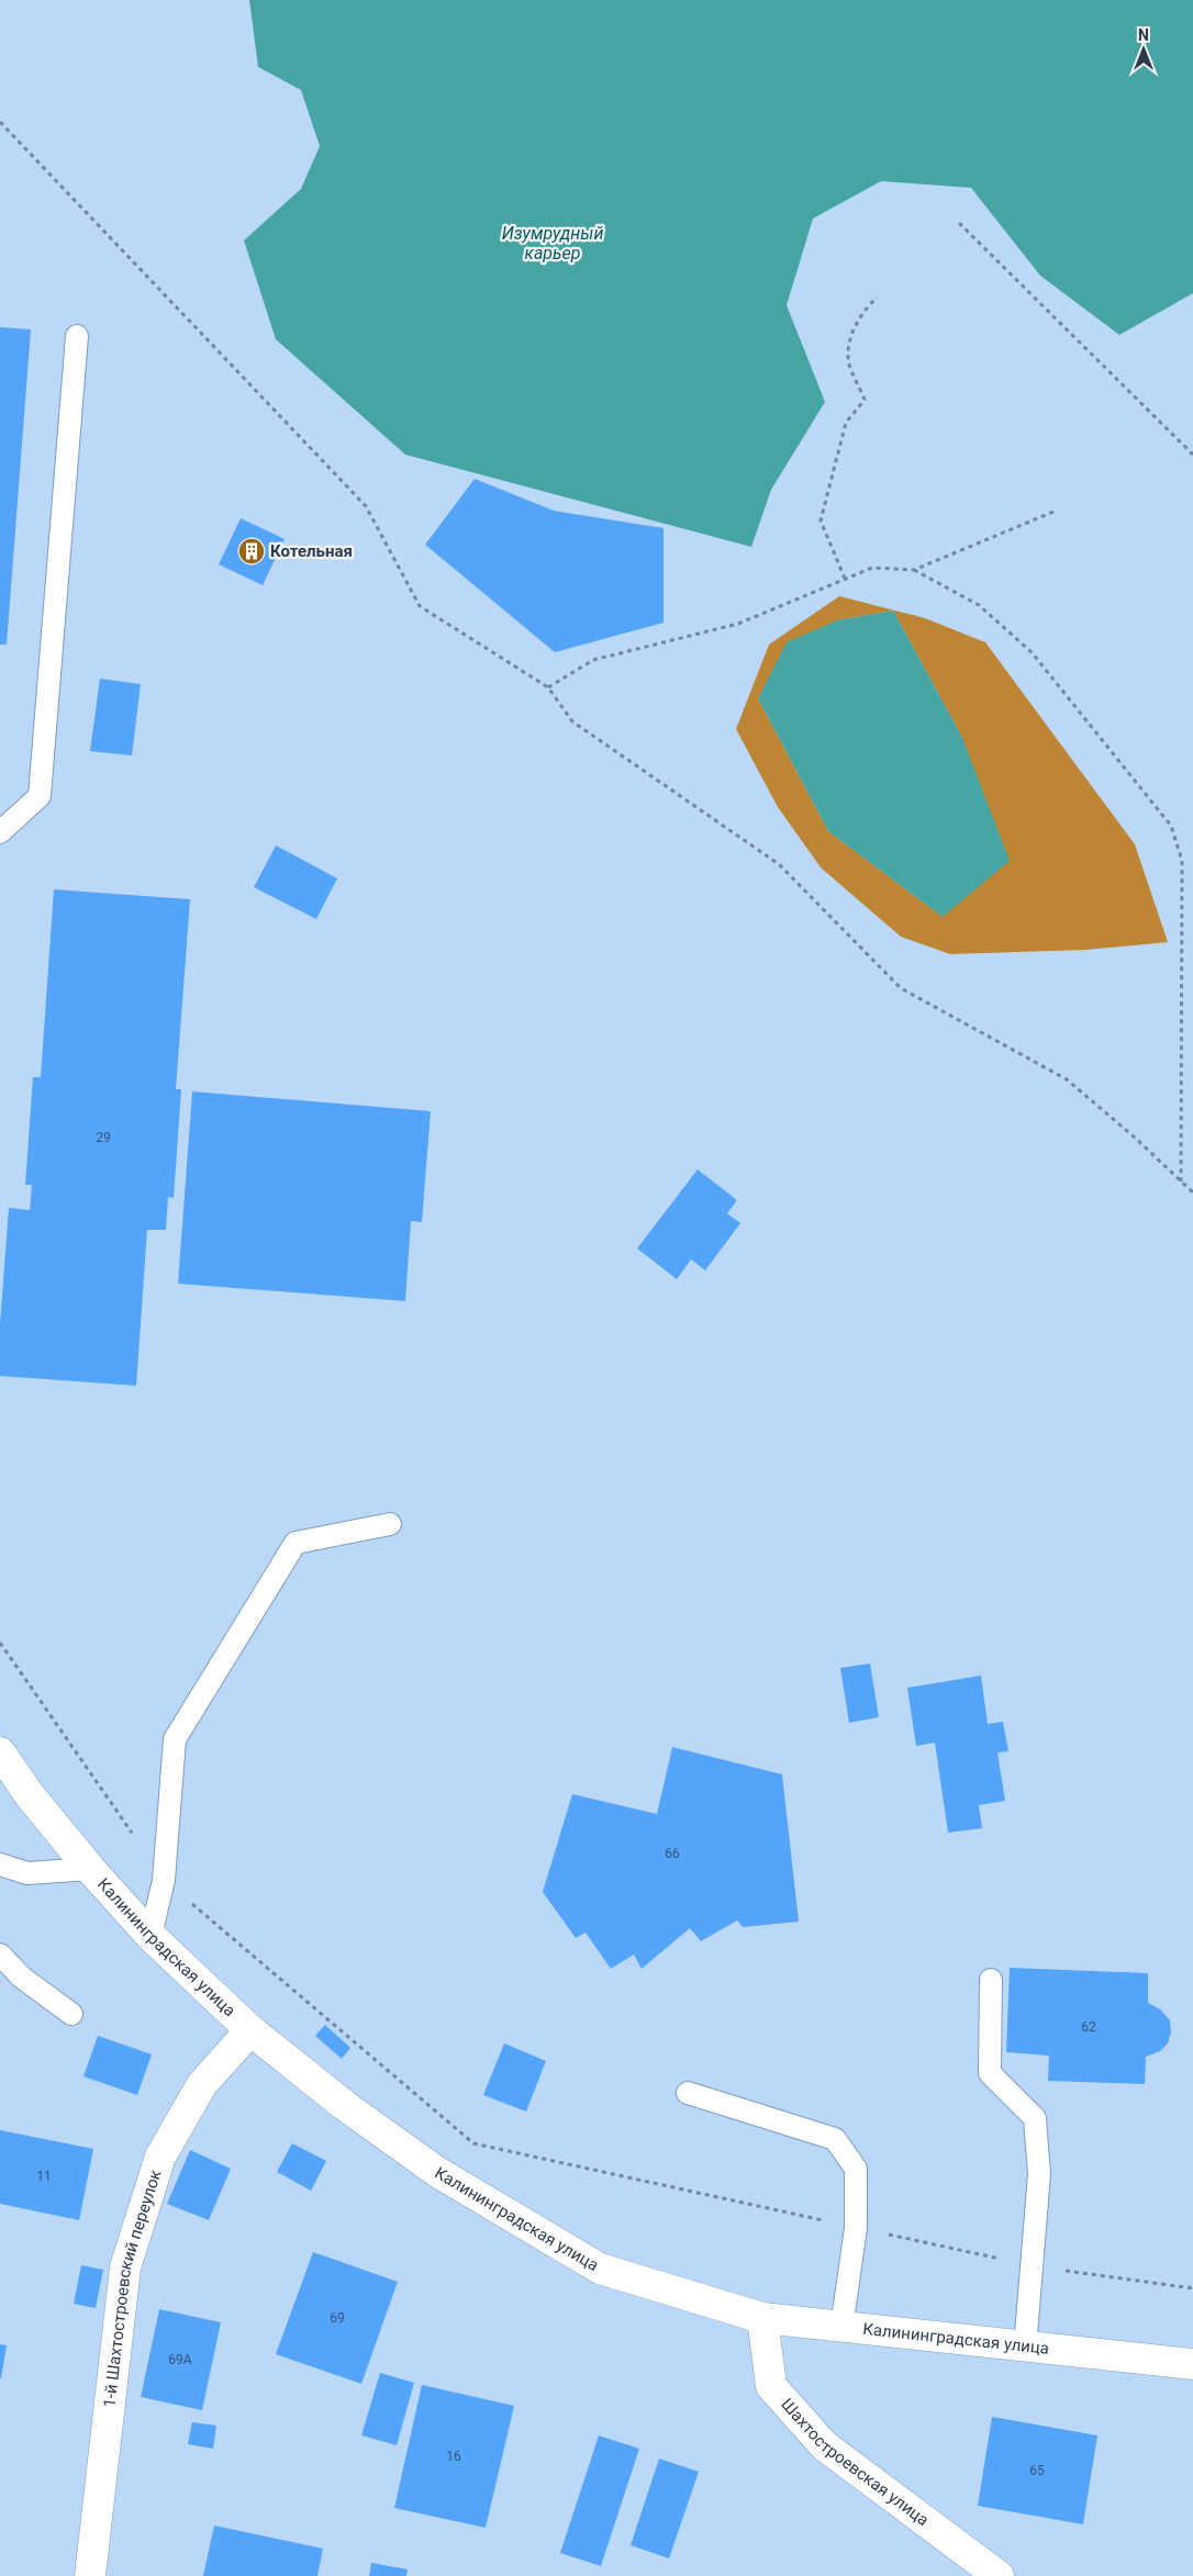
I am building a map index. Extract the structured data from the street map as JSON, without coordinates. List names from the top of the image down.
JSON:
{
  "streets": {
    "street": ["Калининградская улица", "1-й Шахтостроевский переулок", "Шахтостроевская улица"]
  },
  "crossings": [
    ["Калининградская улица", "1-й Шахтостроевский переулок"],
    ["Калининградская улица", "Шахтостроевская улица"]
  ],
  "water": ["Изумрудный карьер"],
  "places": {
    "building": ["Котельная"]
  },
  "house_numbers": [
    "29",
    "66",
    "62",
    "11",
    "69",
    "69А",
    "16",
    "65"
  ],
  "north": "top"
}
